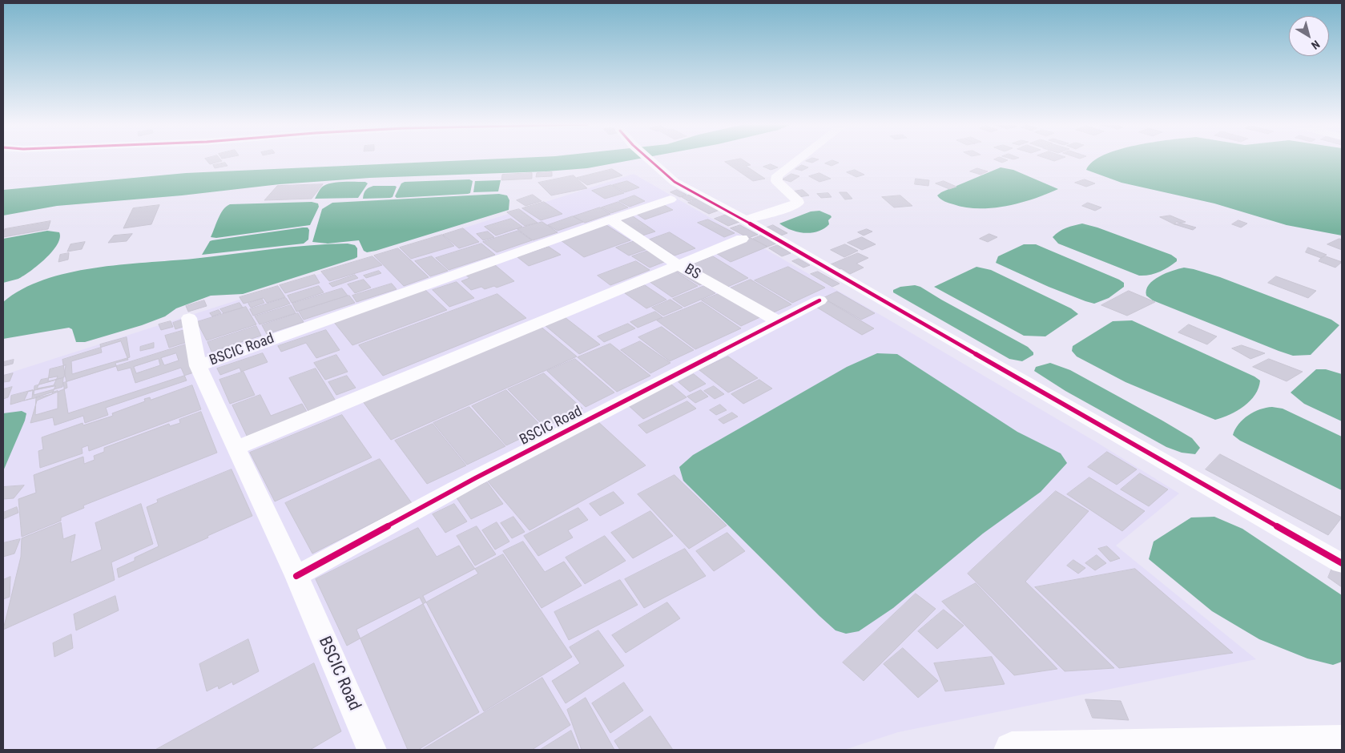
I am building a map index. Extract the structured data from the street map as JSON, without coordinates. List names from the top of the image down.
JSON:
{
  "streets": {
    "street": ["BS", "BSCIC Road"]
  },
  "crossings": [
    ["BS", "BSCIC Road"]
  ],
  "north": "bottom right"
}
